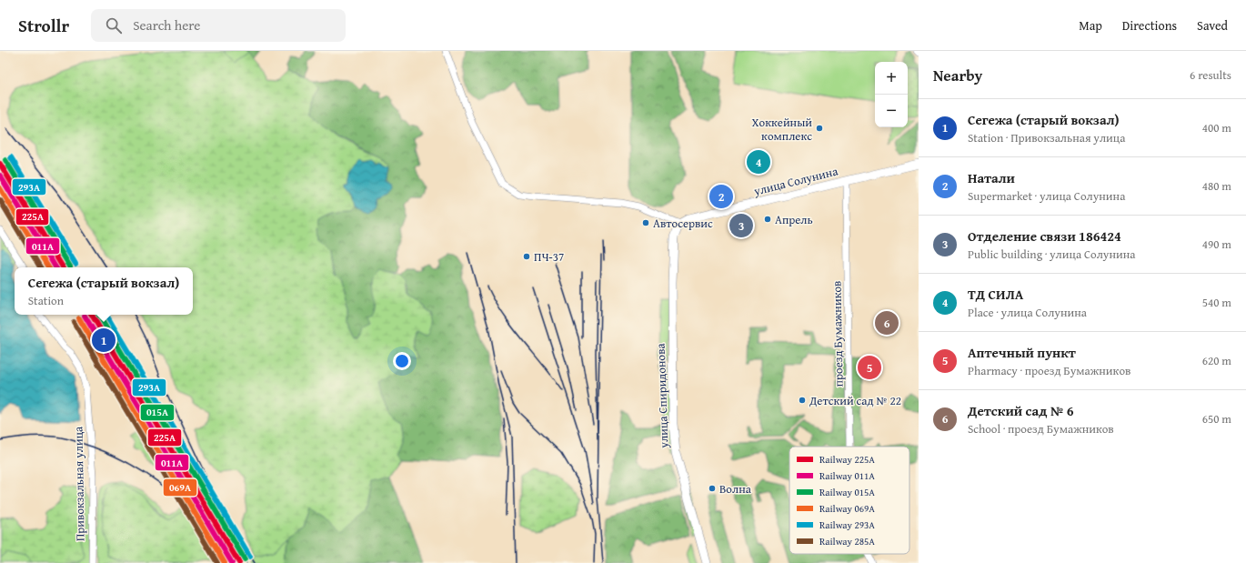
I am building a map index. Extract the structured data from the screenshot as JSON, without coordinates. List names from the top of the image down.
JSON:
{
  "streets": {
    "street": [
      "улица Солунина",
      "проезд Бумажников",
      "улица Спиридонова",
      "Привокзальная улица"
    ]
  },
  "crossings": [
    ["улица Солунина", "улица Спиридонова"]
  ],
  "places": [
    "Хоккейный комплекс",
    "Апрель",
    "Автосервис",
    "ПЧ-37",
    "Детский сад № 22",
    "Волна"
  ],
  "lines": [
    "rail line 293А",
    "rail line 015А",
    "rail line 225А",
    "rail line 011А",
    "rail line 069А",
    "rail line 285А"
  ],
  "legend": [
    "Railway 225А",
    "Railway 011А",
    "Railway 015А",
    "Railway 069А",
    "Railway 293А",
    "Railway 285А"
  ],
  "page": {
    "header": "Strollr",
    "search": "Search here",
    "nav": ["Map", "Directions", "Saved"],
    "heading": ["Nearby", "6 results"],
    "map_buttons": ["+", "−"],
    "list": [
      {
        "mark": "1",
        "name": "Сегежа (старый вокзал)",
        "note": "Station · Привокзальная улица",
        "value": "400 m"
      },
      {
        "mark": "2",
        "name": "Натали",
        "note": "Supermarket · улица Солунина",
        "value": "480 m"
      },
      {
        "mark": "3",
        "name": "Отделение связи 186424",
        "note": "Public building · улица Солунина",
        "value": "490 m"
      },
      {
        "mark": "4",
        "name": "ТД СИЛА",
        "note": "Place · улица Солунина",
        "value": "540 m"
      },
      {
        "mark": "5",
        "name": "Аптечный пункт",
        "note": "Pharmacy · проезд Бумажников",
        "value": "620 m"
      },
      {
        "mark": "6",
        "name": "Детский сад № 6",
        "note": "School · проезд Бумажников",
        "value": "650 m"
      }
    ],
    "pins": [
      "4",
      "2",
      "3",
      "6",
      "1",
      "5"
    ],
    "popup": ["Сегежа (старый вокзал)", "Station"]
  }
}
